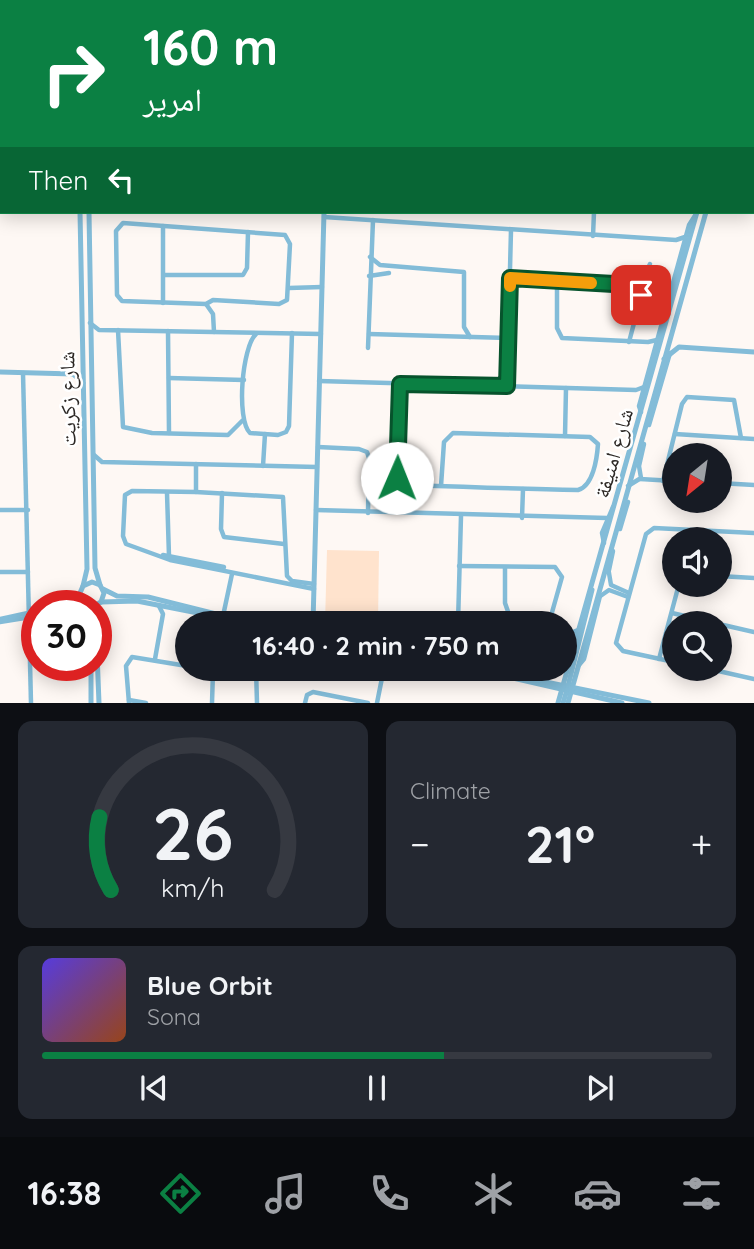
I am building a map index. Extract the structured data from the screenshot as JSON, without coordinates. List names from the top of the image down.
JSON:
{
  "streets": {
    "street": ["شارع زكريت", "شارع امنيفة"]
  },
  "north": "bottom left",
  "page": {
    "turn": ["160 m", "امرير"],
    "then": "Then",
    "limit": "30",
    "trip": "16:40 · 2 min · 750 m",
    "tile": "Climate",
    "heat": ["−", "21°", "+"],
    "song": ["Blue Orbit", "Sona"],
    "tabs": "16:38",
    "gauge": ["26", "km/h"]
  }
}
